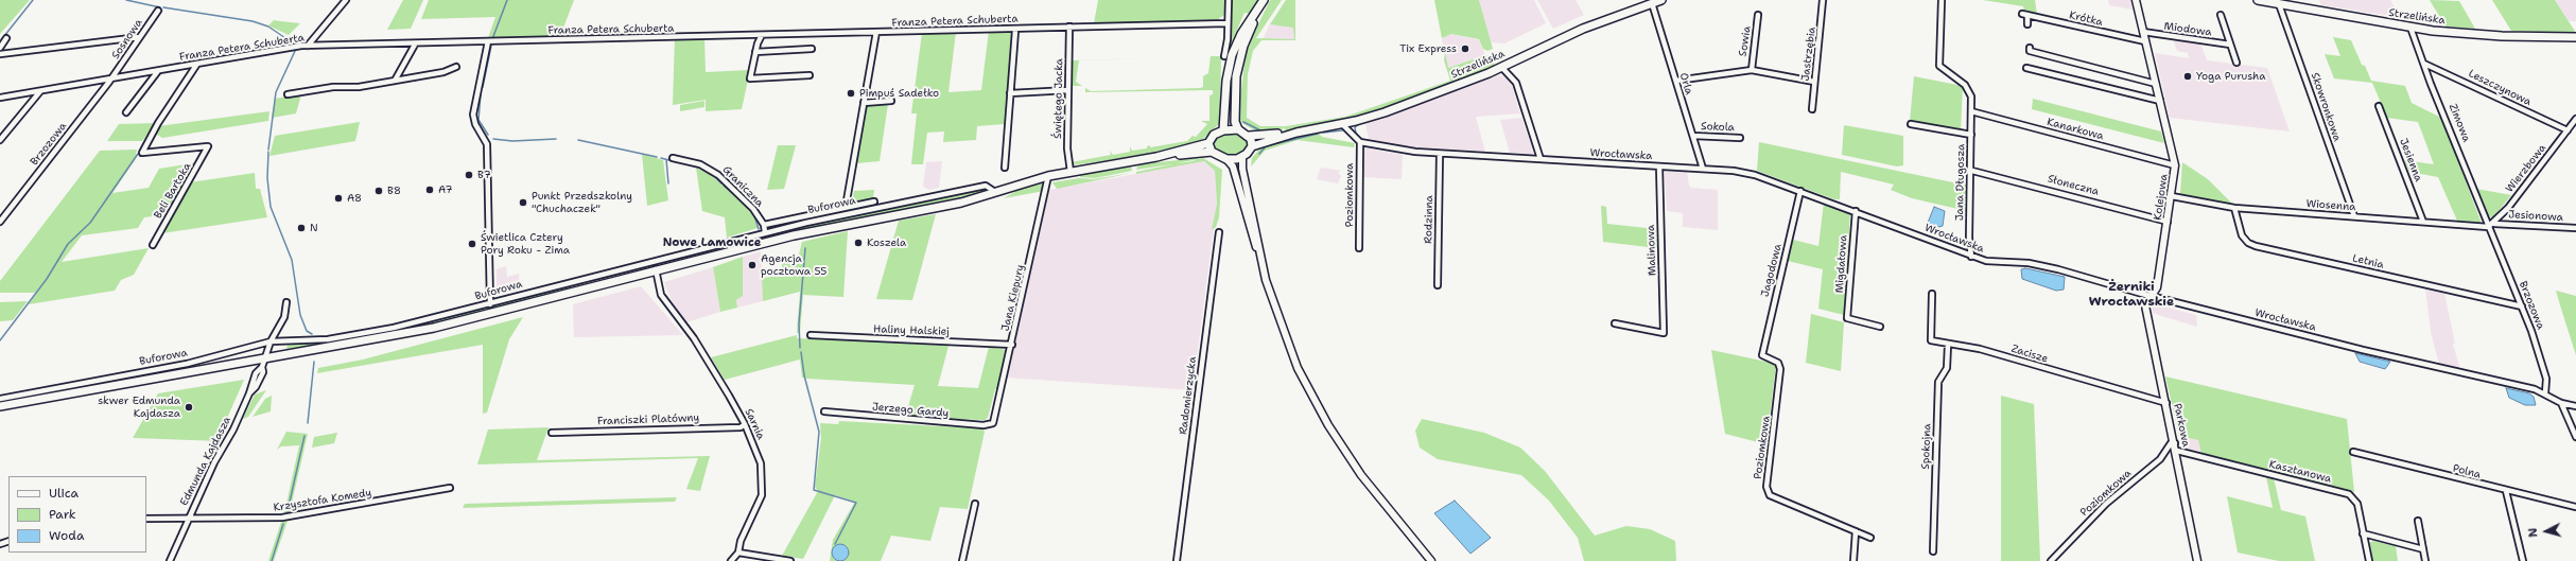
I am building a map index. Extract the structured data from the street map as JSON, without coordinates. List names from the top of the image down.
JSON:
{
  "streets": {
    "main road": ["Strzelińska", "Buforowa"],
    "street": [
      "Krótka",
      "Franza Petera Schuberta",
      "Miodowa",
      "Sosnowa",
      "Sowia",
      "Jastrzębia",
      "Orla",
      "Leszczynowa",
      "Świętego Jacka",
      "Skowronkowa",
      "Zimowa",
      "Sokola",
      "Kanarkowa",
      "Brzozowa",
      "Wrocławska",
      "Jesienna",
      "Wierzbowa",
      "Jana Długosza",
      "Słoneczna",
      "Graniczna",
      "Beli Bartoka",
      "Poziomkowa",
      "Kolejowa",
      "Wiosenna",
      "Jesionowa",
      "Rodzinna",
      "Malinowa",
      "Letnia",
      "Migdałowa",
      "Jagodowa",
      "Jana Kiepury",
      "Haliny Halskiej",
      "Zacisze",
      "Radomierzycka",
      "Jerzego Gardy",
      "Franciszki Platówny",
      "Sarnia",
      "Parkowa",
      "Spokojna",
      "Edmunda Kajdasza",
      "Kasztanowa",
      "Polna",
      "Krzysztofa Komedy"
    ]
  },
  "crossings": [
    ["Strzelińska", "Orla"],
    ["Strzelińska", "Skowronkowa"],
    ["Strzelińska", "Zimowa"],
    ["Strzelińska", "Buforowa"],
    ["Krótka", "Kolejowa"],
    ["Franza Petera Schuberta", "Sosnowa"],
    ["Franza Petera Schuberta", "Świętego Jacka"],
    ["Franza Petera Schuberta", "Brzozowa"],
    ["Franza Petera Schuberta", "Beli Bartoka"],
    ["Miodowa", "Kolejowa"],
    ["Sosnowa", "Brzozowa"],
    ["Orla", "Sokola"],
    ["Orla", "Wrocławska"],
    ["Leszczynowa", "Zimowa"],
    ["Leszczynowa", "Wierzbowa"],
    ["Świętego Jacka", "Buforowa"],
    ["Skowronkowa", "Wiosenna"],
    ["Zimowa", "Brzozowa"],
    ["Zimowa", "Wierzbowa"],
    ["Zimowa", "Wiosenna"],
    ["Kanarkowa", "Jana Długosza"],
    ["Kanarkowa", "Kolejowa"],
    ["Brzozowa", "Wrocławska"],
    ["Brzozowa", "Wierzbowa"],
    ["Brzozowa", "Wiosenna"],
    ["Brzozowa", "Letnia"],
    ["Wrocławska", "Jana Długosza"],
    ["Wrocławska", "Poziomkowa"],
    ["Wrocławska", "Kolejowa"],
    ["Wrocławska", "Rodzinna"],
    ["Wrocławska", "Malinowa"],
    ["Wrocławska", "Migdałowa"],
    ["Wrocławska", "Jagodowa"],
    ["Wrocławska", "Parkowa"],
    ["Jesienna", "Wiosenna"],
    ["Wierzbowa", "Wiosenna"],
    ["Wierzbowa", "Jesionowa"],
    ["Jana Długosza", "Słoneczna"],
    ["Słoneczna", "Kolejowa"],
    ["Graniczna", "Buforowa"],
    ["Poziomkowa", "Jagodowa"],
    ["Poziomkowa", "Parkowa"],
    ["Kolejowa", "Wiosenna"],
    ["Kolejowa", "Parkowa"],
    ["Buforowa", "Jana Kiepury"],
    ["Buforowa", "Sarnia"],
    ["Buforowa", "Edmunda Kajdasza"],
    ["Wiosenna", "Letnia"],
    ["Jana Kiepury", "Haliny Halskiej"],
    ["Jana Kiepury", "Jerzego Gardy"],
    ["Zacisze", "Parkowa"],
    ["Zacisze", "Spokojna"],
    ["Franciszki Platówny", "Sarnia"],
    ["Parkowa", "Kasztanowa"],
    ["Edmunda Kajdasza", "Krzysztofa Komedy"]
  ],
  "districts": ["Nowe Lamowice", "Żerniki Wrocławskie"],
  "places": [
    "Tix Express",
    "Yoga Purusha",
    "Pimpuś Sadełko",
    "B7",
    "A7",
    "B8",
    "A8",
    "Punkt Przedszkolny \"Chuchaczek\"",
    "N",
    "Koszela",
    "Świetlica Cztery Pory Roku - Zima",
    "Agencja pocztowa 55",
    "skwer Edmunda Kajdasza"
  ],
  "legend": ["Ulica", "Park", "Woda"],
  "north": "left"
}
